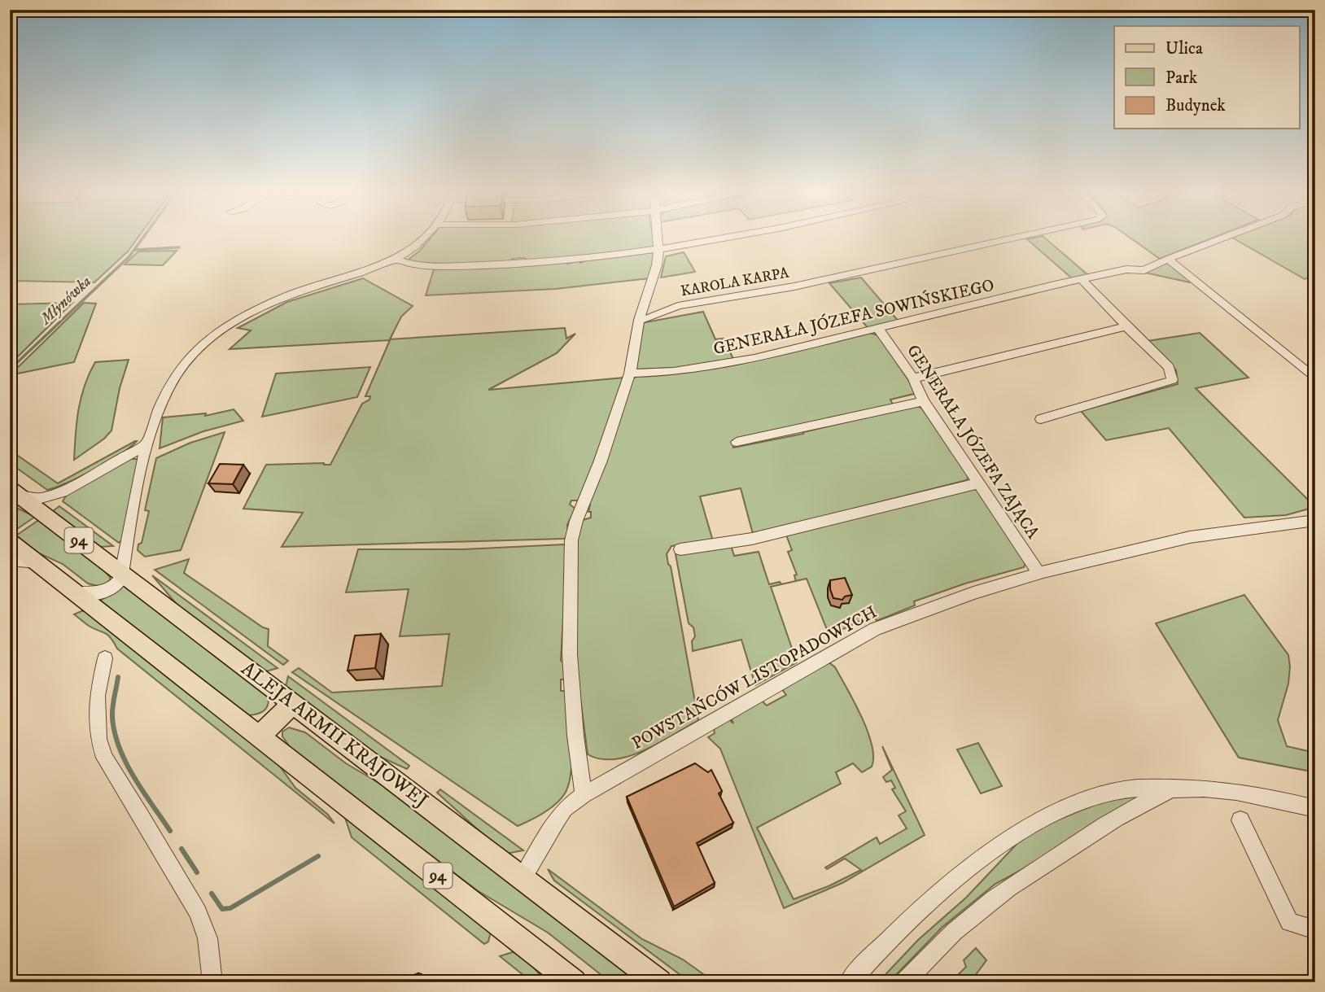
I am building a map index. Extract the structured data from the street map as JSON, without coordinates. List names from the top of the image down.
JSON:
{
  "streets": {
    "main road": ["94", "ALEJA ARMII KRAJOWEJ"],
    "street": [
      "KAROLA KARPA",
      "GENERAŁA JÓZEFA SOWIŃSKIEGO",
      "GENERAŁA JÓZEFA ZAJĄCA",
      "POWSTAŃCÓW LISTOPADOWYCH"
    ]
  },
  "crossings": [
    ["GENERAŁA JÓZEFA SOWIŃSKIEGO", "GENERAŁA JÓZEFA ZAJĄCA"],
    ["GENERAŁA JÓZEFA ZAJĄCA", "POWSTAŃCÓW LISTOPADOWYCH"],
    ["POWSTAŃCÓW LISTOPADOWYCH", "ALEJA ARMII KRAJOWEJ"]
  ],
  "water": ["Młynówka"],
  "legend": ["Ulica", "Park", "Budynek"]
}
